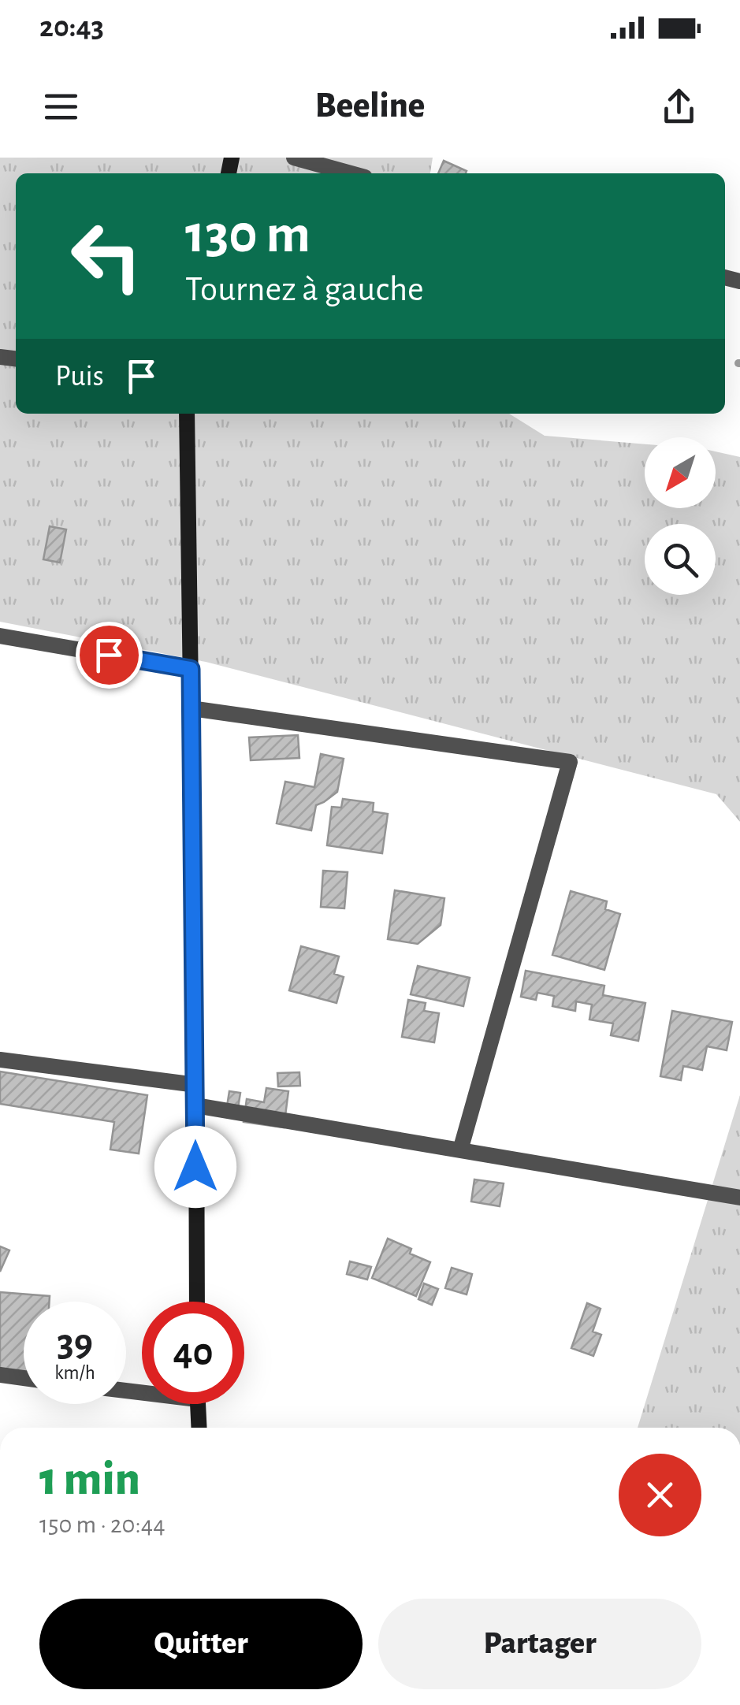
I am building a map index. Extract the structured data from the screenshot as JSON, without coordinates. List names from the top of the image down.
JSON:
{
  "north": "bottom left",
  "page": {
    "status": "20:43",
    "header": "Beeline",
    "turn": ["130 m", "Tournez à gauche"],
    "then": "Puis",
    "speed": "39 km/h",
    "limit": "40",
    "heading": ["1 min", "150 m · 20:44"],
    "buttons": ["Quitter", "Partager"]
  }
}
